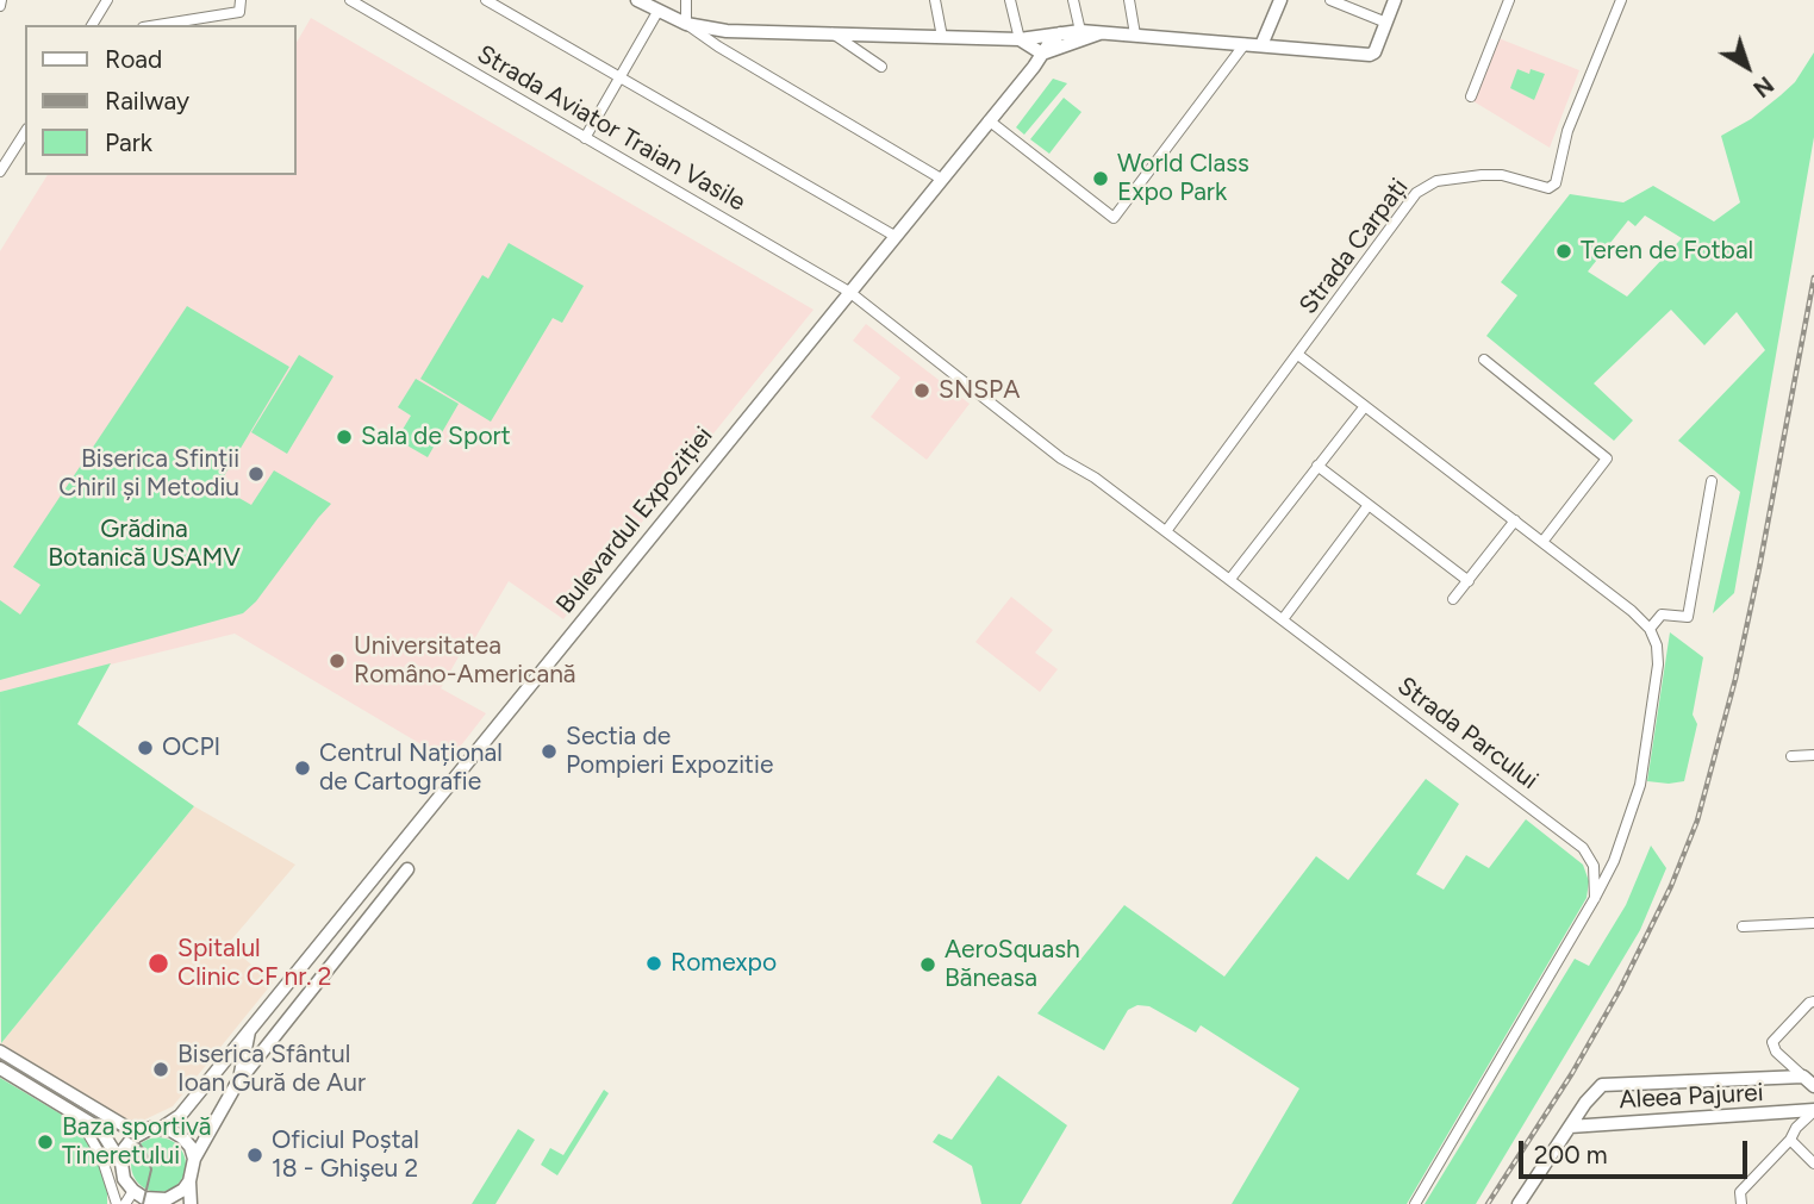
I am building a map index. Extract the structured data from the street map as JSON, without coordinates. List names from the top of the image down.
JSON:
{
  "streets": {
    "street": [
      "Strada Aviator Traian Vasile",
      "Strada Carpați",
      "Bulevardul Expoziției",
      "Strada Parcului",
      "Aleea Pajurei"
    ]
  },
  "crossings": [
    ["Strada Aviator Traian Vasile", "Bulevardul Expoziției"],
    ["Strada Aviator Traian Vasile", "Strada Parcului"],
    ["Bulevardul Expoziției", "Strada Parcului"]
  ],
  "parks": ["Grădina Botanică USAMV"],
  "places": [
    "World Class Expo Park",
    "Teren de Fotbal",
    "SNSPA",
    "Sala de Sport",
    "Biserica Sfinții Chiril și Metodiu",
    "Universitatea Româno-Americană",
    "OCPI",
    "Sectia de Pompieri Expozitie",
    "Centrul Național de Cartografie",
    "Spitalul Clinic CF nr. 2",
    "Romexpo",
    "AeroSquash Băneasa",
    "Biserica Sfântul Ioan Gură de Aur",
    "Baza sportivă Tineretului",
    "Oficiul Poștal 18 - Ghişeu 2"
  ],
  "legend": ["Road", "Railway", "Park"],
  "scale_bar": "200 m",
  "north": "bottom right"
}
